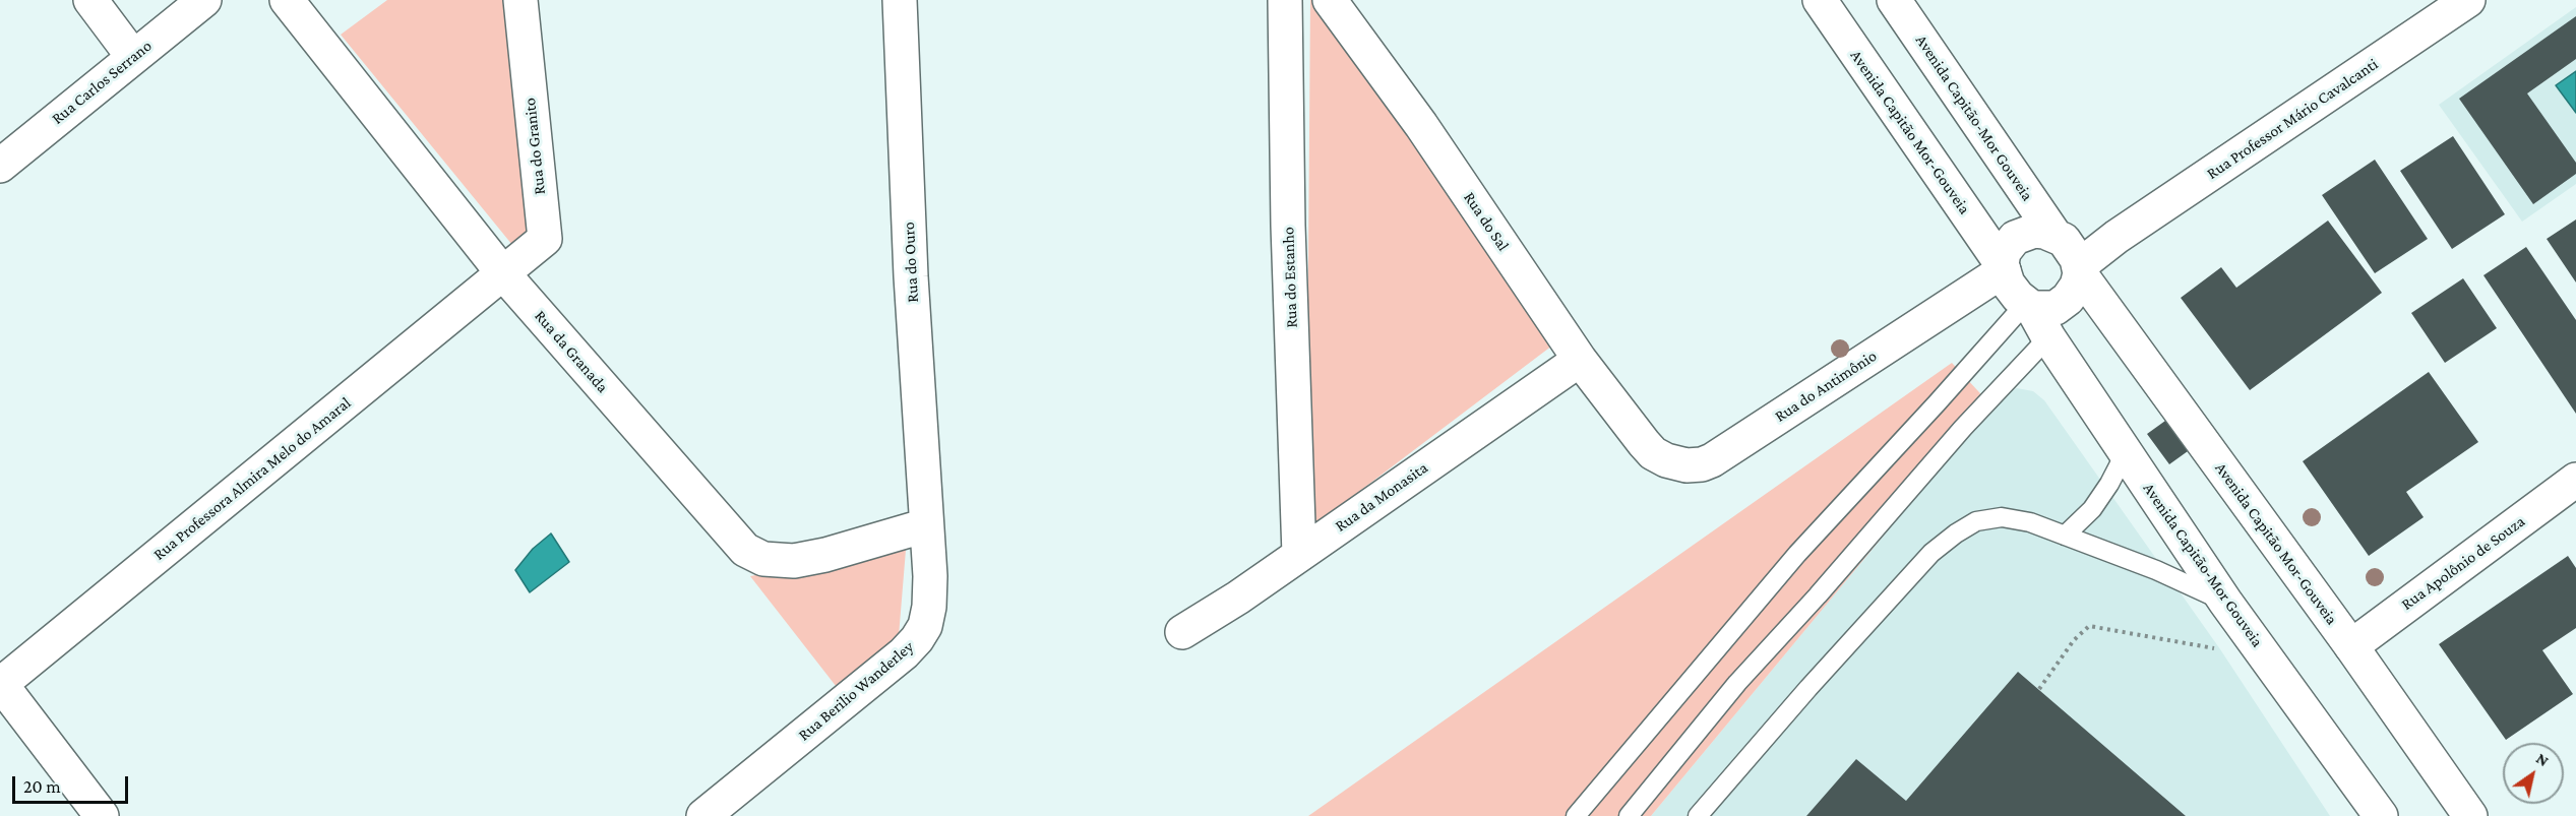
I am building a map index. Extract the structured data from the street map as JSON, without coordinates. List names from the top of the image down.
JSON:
{
  "streets": {
    "street": [
      "Rua Carlos Serrano",
      "Avenida Capitão-Mor Gouveia",
      "Rua Professor Mário Cavalcanti",
      "Avenida Capitão Mor-Gouveia",
      "Rua do Granito",
      "Rua do Sal",
      "Rua do Ouro",
      "Rua do Estanho",
      "Rua da Granada",
      "Rua do Antimônio",
      "Rua Professora Almira Melo do Amaral",
      "Rua da Monasita",
      "Rua Apolônio de Souza",
      "Rua Berilio Wanderley"
    ]
  },
  "crossings": [
    ["Avenida Capitão-Mor Gouveia", "Rua Professor Mário Cavalcanti"],
    ["Avenida Capitão-Mor Gouveia", "Avenida Capitão Mor-Gouveia"],
    ["Avenida Capitão-Mor Gouveia", "Rua do Antimônio"],
    ["Rua Professor Mário Cavalcanti", "Avenida Capitão Mor-Gouveia"],
    ["Rua Professor Mário Cavalcanti", "Rua do Antimônio"],
    ["Avenida Capitão Mor-Gouveia", "Rua do Antimônio"],
    ["Avenida Capitão Mor-Gouveia", "Rua Apolônio de Souza"],
    ["Rua do Granito", "Rua da Granada"],
    ["Rua do Granito", "Rua Professora Almira Melo do Amaral"],
    ["Rua do Sal", "Rua do Antimônio"],
    ["Rua do Sal", "Rua da Monasita"],
    ["Rua do Ouro", "Rua da Granada"],
    ["Rua do Ouro", "Rua Berilio Wanderley"],
    ["Rua do Estanho", "Rua da Monasita"],
    ["Rua da Granada", "Rua Professora Almira Melo do Amaral"],
    ["Rua da Granada", "Rua Berilio Wanderley"]
  ],
  "scale_bar": "20 m",
  "north": "top right"
}
